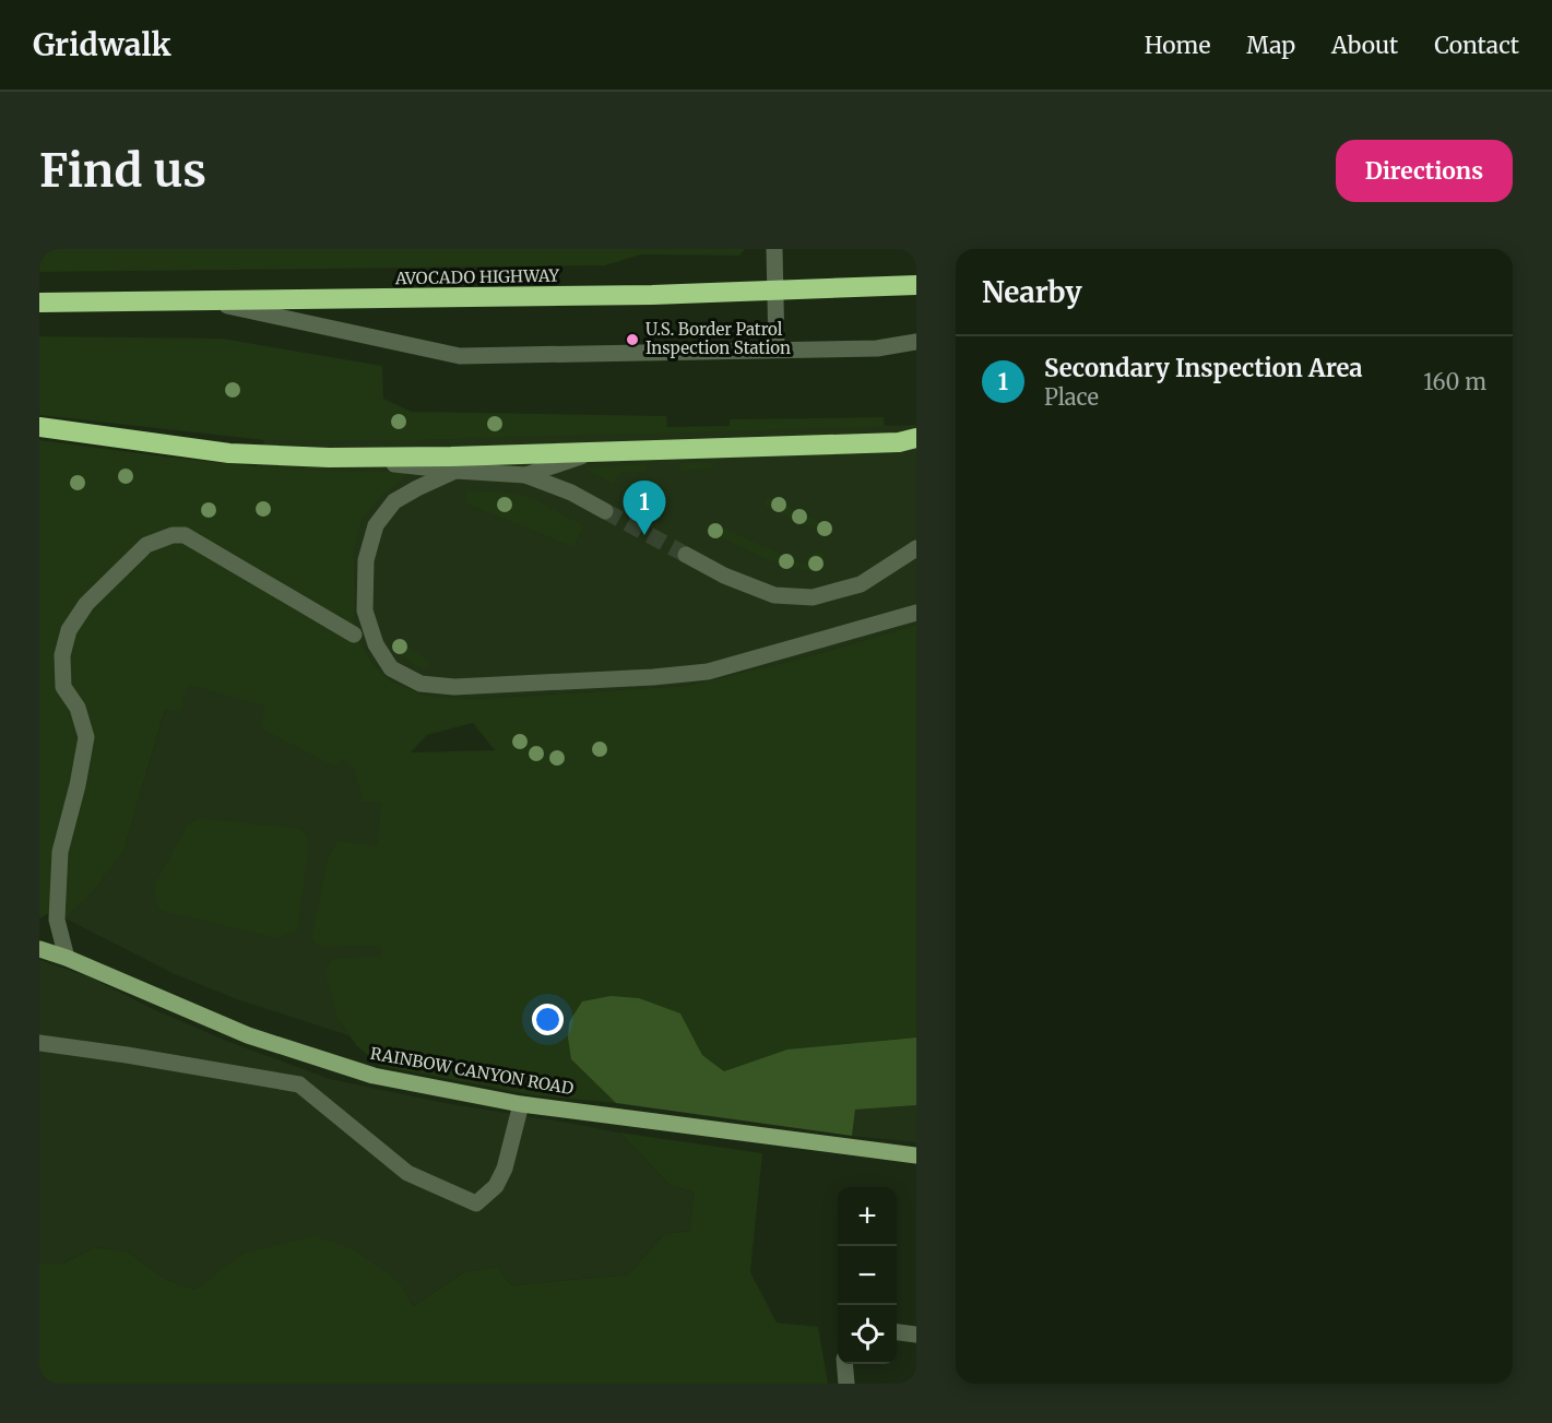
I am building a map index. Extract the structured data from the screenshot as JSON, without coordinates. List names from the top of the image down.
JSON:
{
  "streets": {
    "highway": ["AVOCADO HIGHWAY"],
    "main road": ["RAINBOW CANYON ROAD"]
  },
  "places": ["U.S. Border Patrol Inspection Station"],
  "page": {
    "header": "Gridwalk",
    "nav": [
      "Home",
      "Map",
      "About",
      "Contact"
    ],
    "buttons": "Directions",
    "title": "Find us",
    "heading": "Nearby",
    "list": [
      {
        "mark": "1",
        "name": "Secondary Inspection Area",
        "note": "Place",
        "value": "160 m"
      }
    ],
    "pins": "1",
    "map_buttons": ["+", "−"]
  }
}
